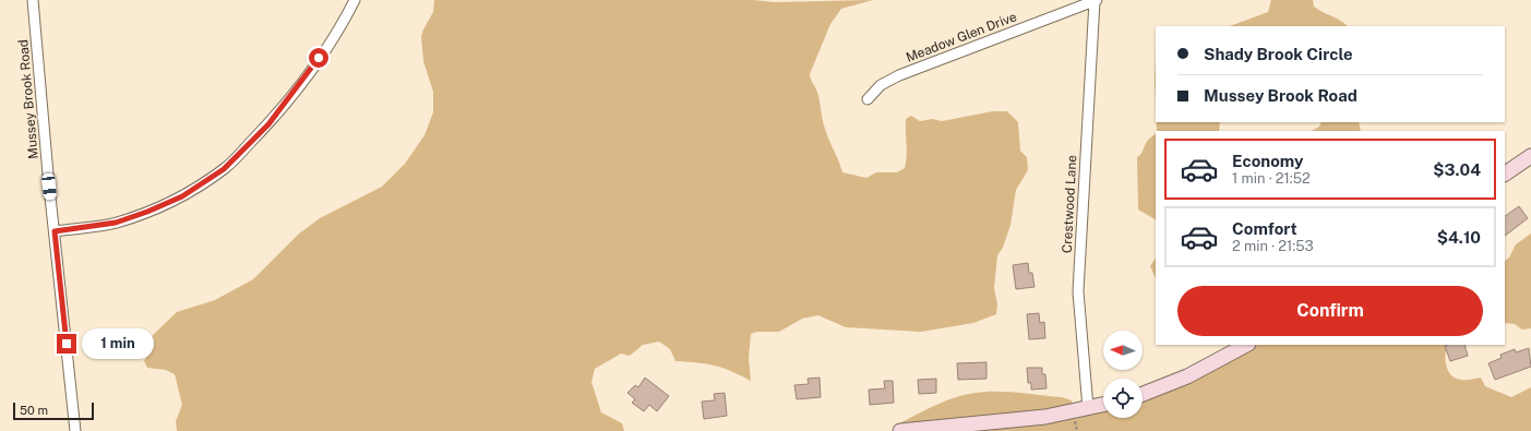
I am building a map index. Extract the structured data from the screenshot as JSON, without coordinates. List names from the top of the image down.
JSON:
{
  "streets": {
    "street": ["Meadow Glen Drive", "Mussey Brook Road", "Crestwood Lane"]
  },
  "crossings": [
    ["Meadow Glen Drive", "Crestwood Lane"]
  ],
  "scale_bar": "50 m",
  "north": "left",
  "page": {
    "banner": ["Shady Brook Circle", "Mussey Brook Road"],
    "list": [
      {
        "name": "Economy",
        "note": "1 min · 21:52",
        "value": "$3.04"
      },
      {
        "name": "Comfort",
        "note": "2 min · 21:53",
        "value": "$4.10"
      }
    ],
    "buttons": "Confirm",
    "bubble": "1 min",
    "scale": "50 m"
  }
}
